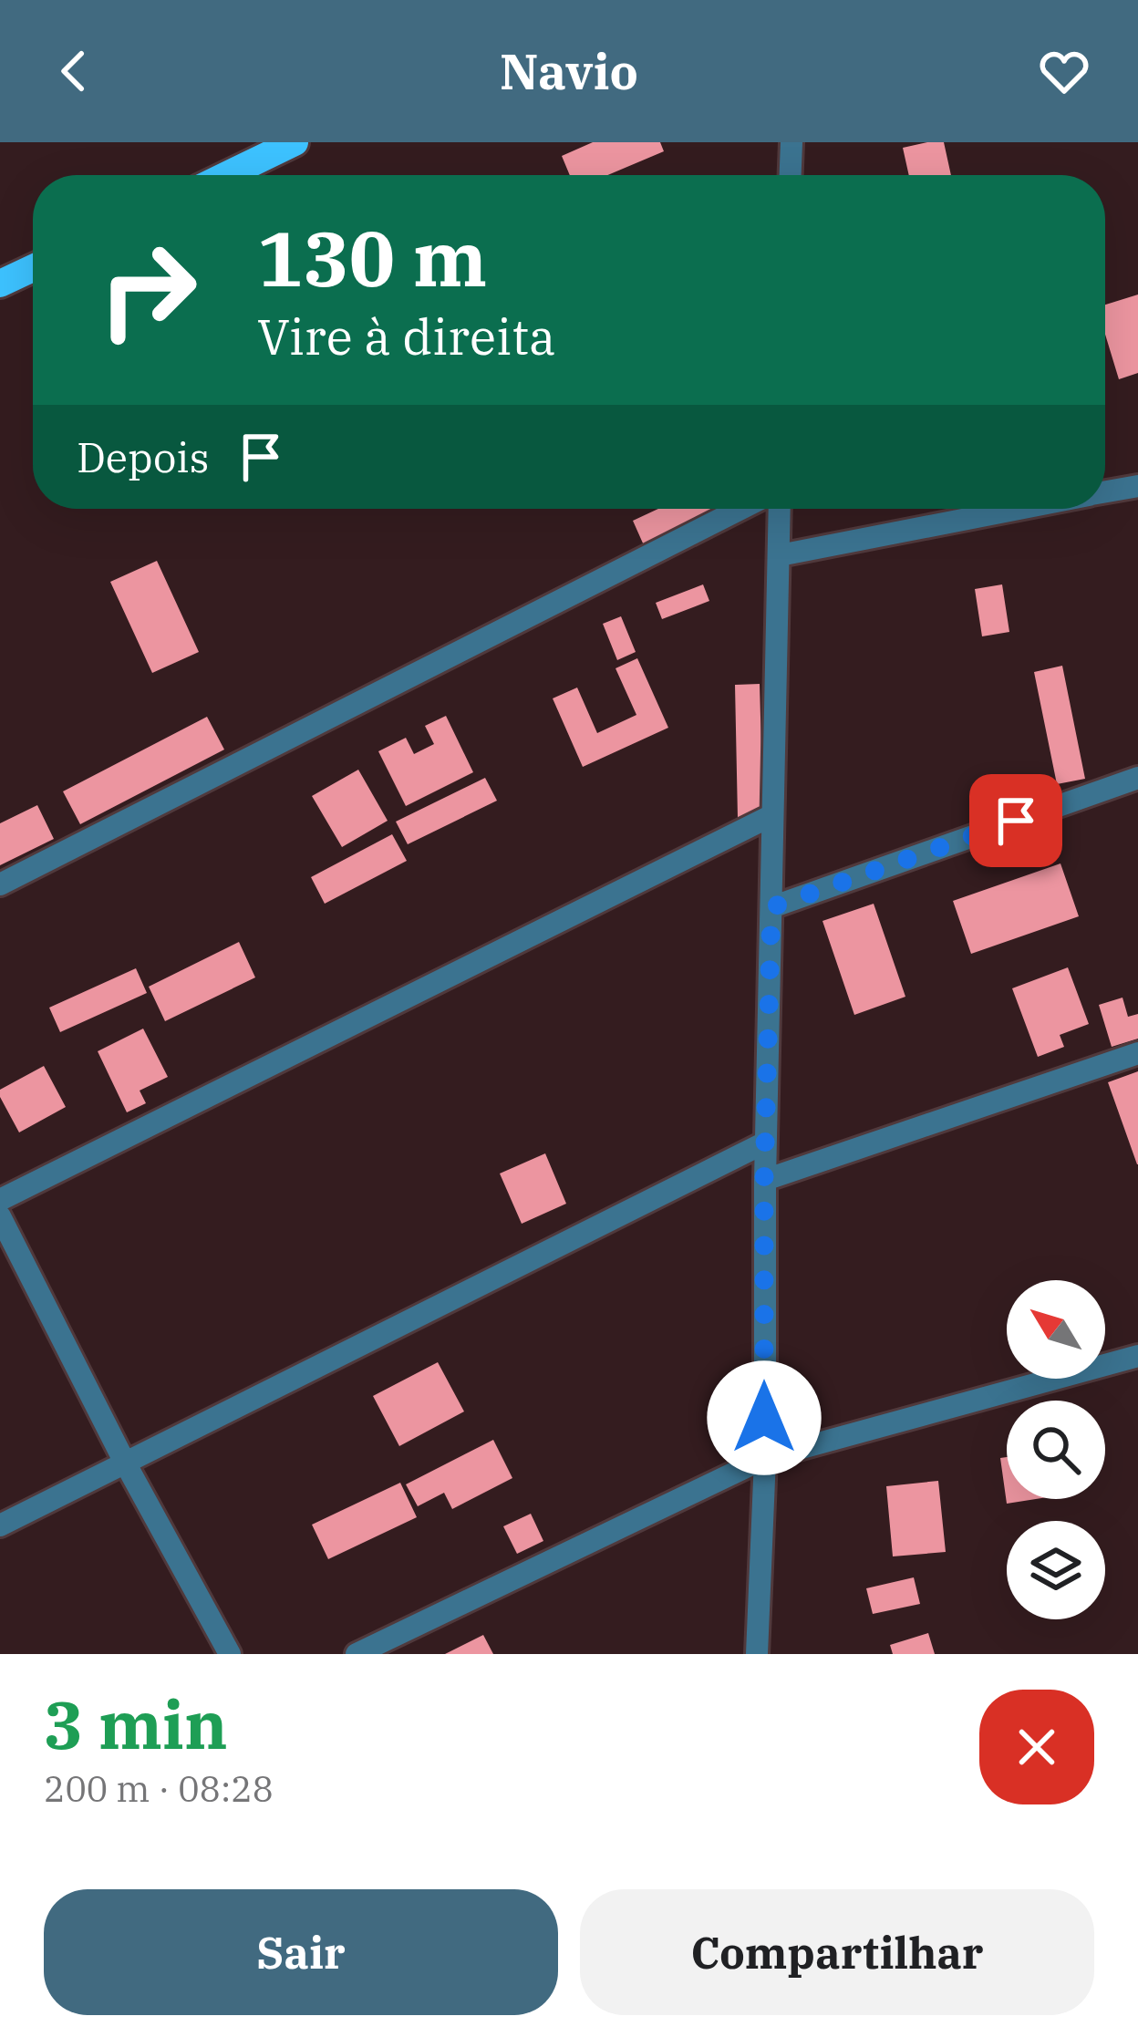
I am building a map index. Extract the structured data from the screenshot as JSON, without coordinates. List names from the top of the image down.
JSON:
{
  "north": "top left",
  "page": {
    "header": "Navio",
    "turn": ["130 m", "Vire à direita"],
    "then": "Depois",
    "heading": ["3 min", "200 m · 08:28"],
    "buttons": ["Sair", "Compartilhar"]
  }
}
